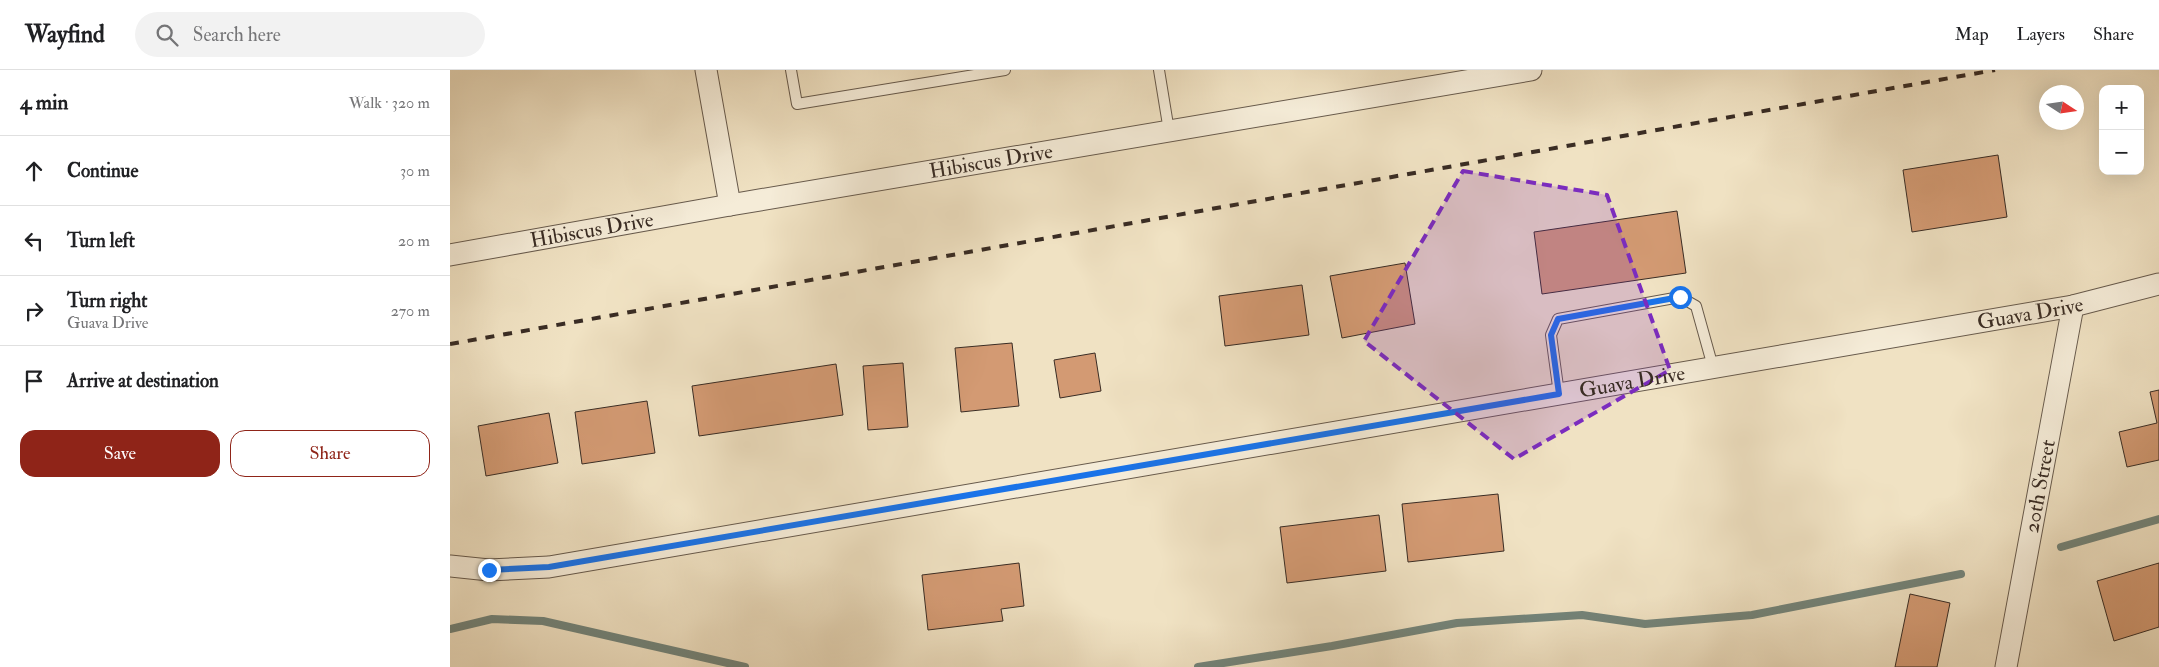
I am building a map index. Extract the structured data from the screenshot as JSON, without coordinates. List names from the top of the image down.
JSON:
{
  "streets": {
    "street": ["Hibiscus Drive", "Guava Drive", "20th Street"]
  },
  "crossings": [
    ["Guava Drive", "20th Street"]
  ],
  "north": "right",
  "page": {
    "header": "Wayfind",
    "search": "Search here",
    "nav": ["Map", "Layers", "Share"],
    "heading": ["4 min", "Walk · 320 m"],
    "map_buttons": ["+", "−"],
    "list": [
      ["Continue", "30 m"],
      ["Turn left", "20 m"],
      ["Turn right", "Guava Drive", "270 m"],
      "Arrive at destination"
    ],
    "buttons": ["Save", "Share"]
  }
}
